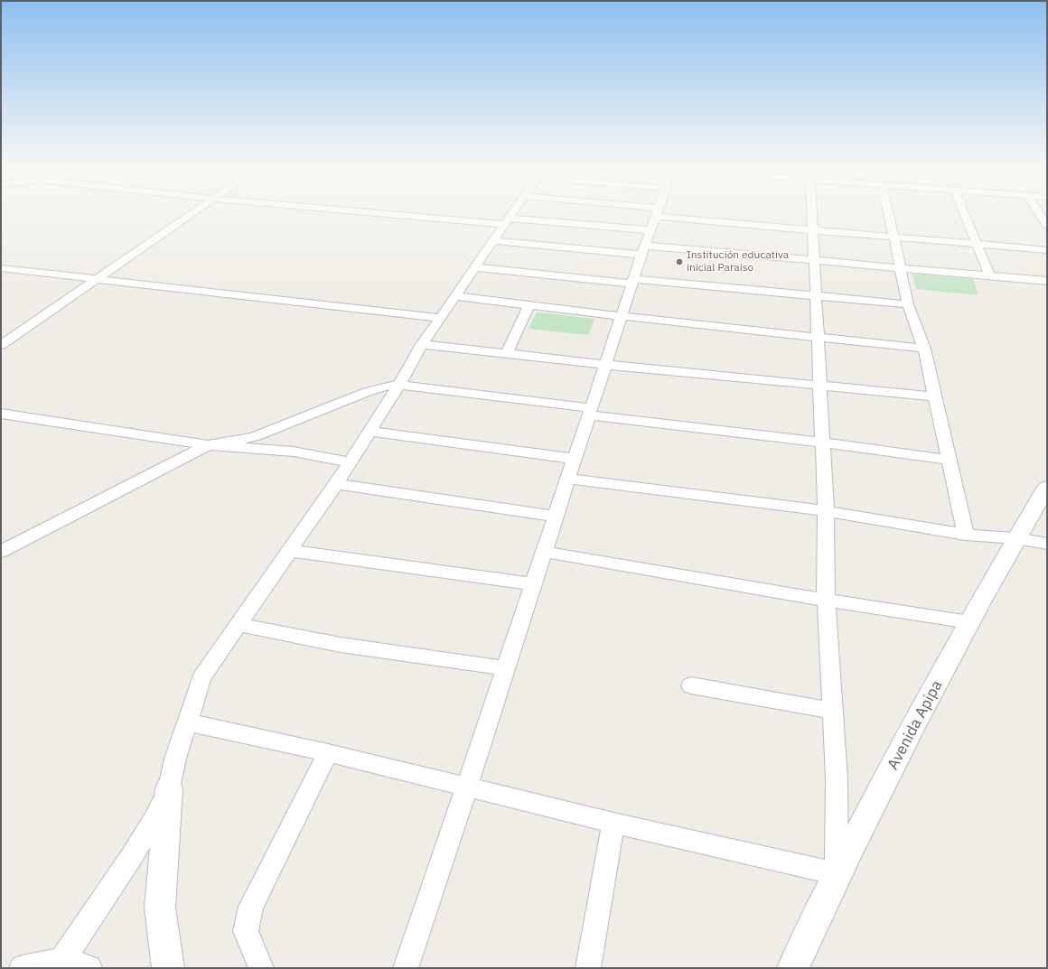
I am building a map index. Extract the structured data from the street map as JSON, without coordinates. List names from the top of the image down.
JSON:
{
  "streets": {
    "street": ["Avenida Apipa"]
  },
  "places": ["Institución educativa inicial Paraiso"]
}
